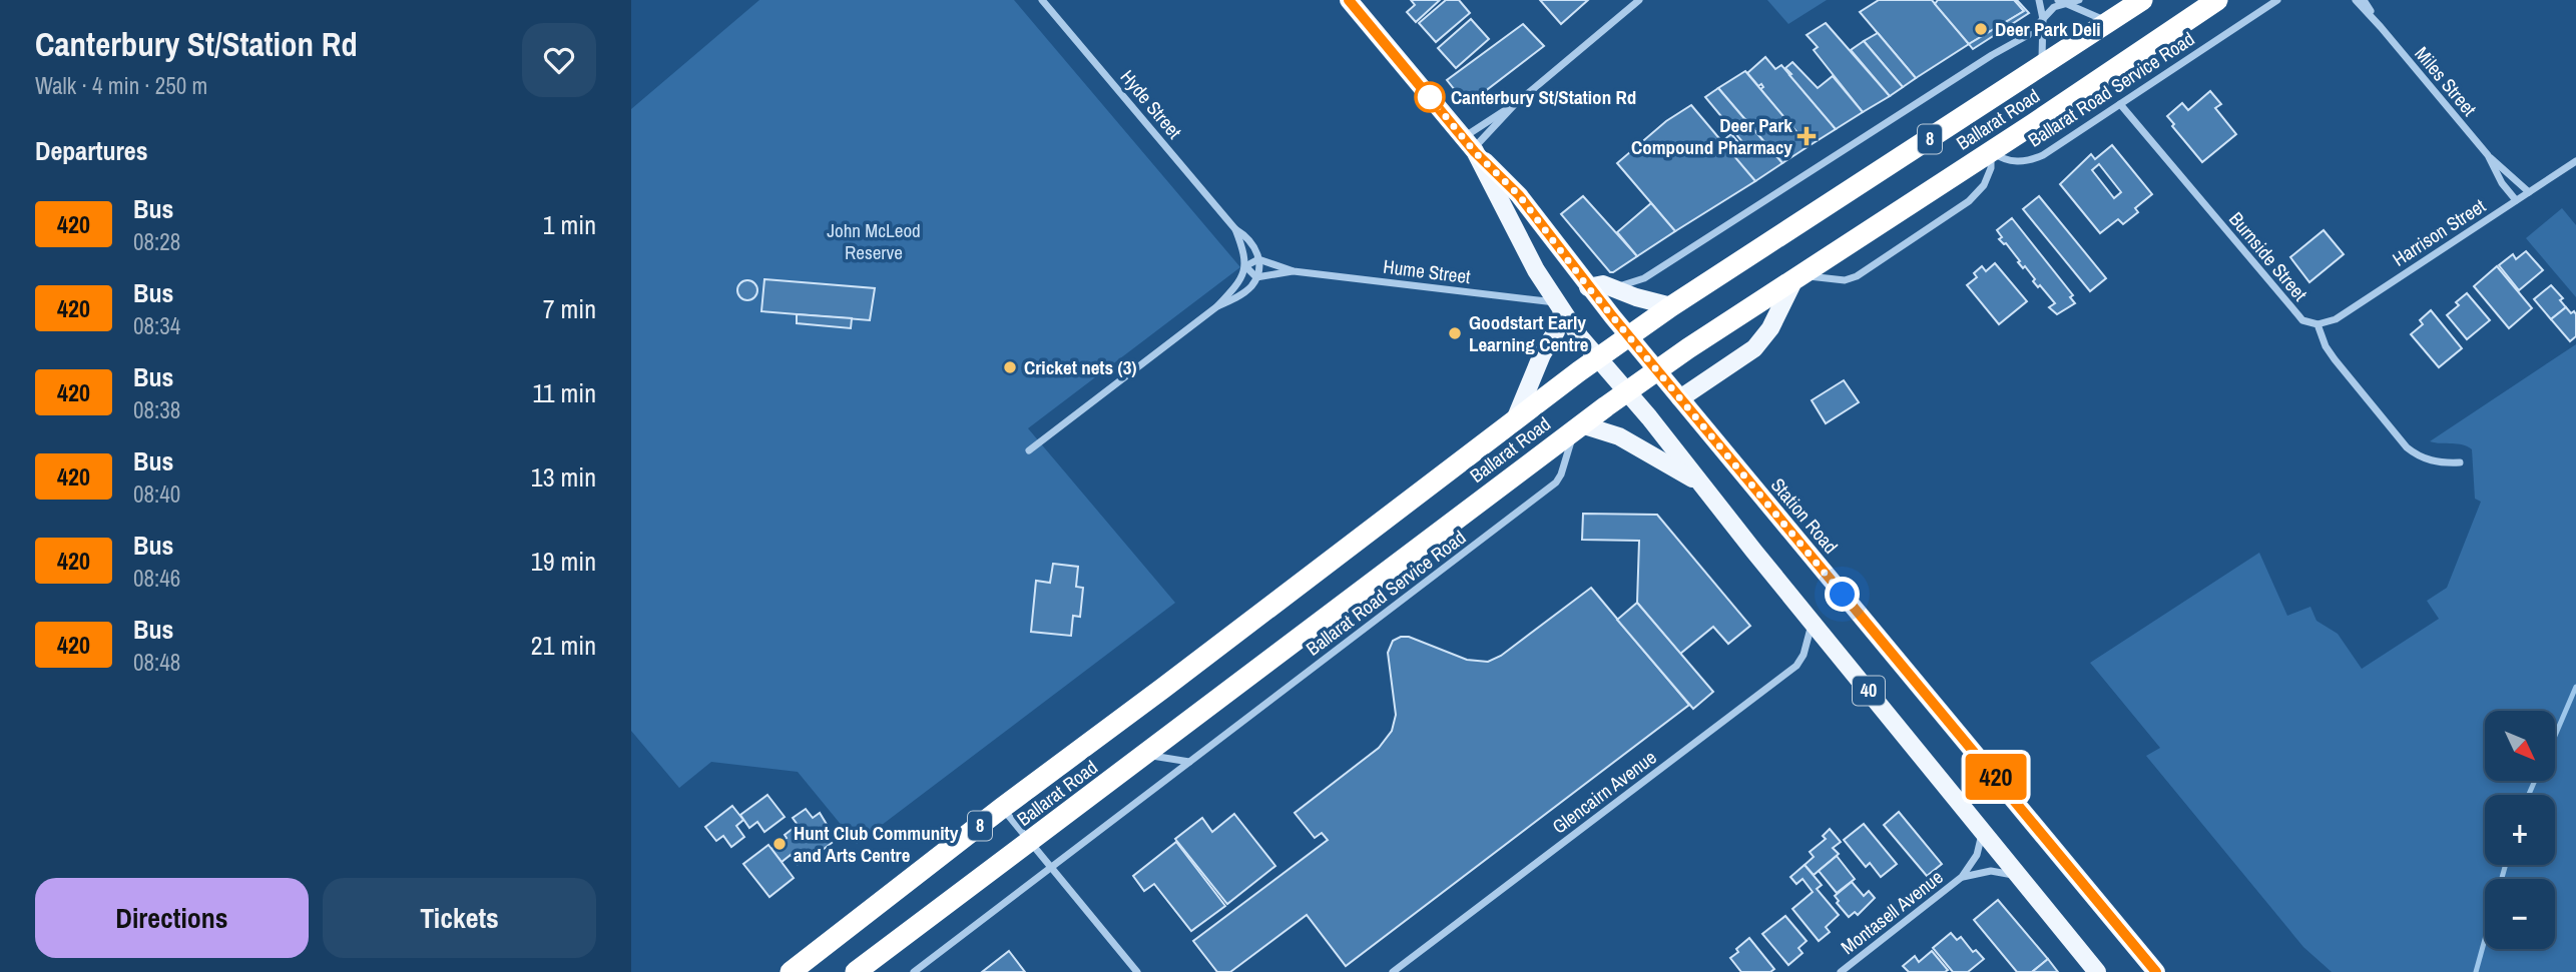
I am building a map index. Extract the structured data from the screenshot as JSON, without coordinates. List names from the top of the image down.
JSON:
{
  "streets": {
    "highway": ["Ballarat Road", "8"],
    "main road": ["Station Road", "40"],
    "street": [
      "Miles Street",
      "Ballarat Road Service Road",
      "Hyde Street",
      "Harrison Street",
      "Burnside Street",
      "Hume Street",
      "Glencairn Avenue",
      "Montasell Avenue"
    ]
  },
  "crossings": [
    ["Miles Street", "Harrison Street"],
    ["Ballarat Road Service Road", "Ballarat Road"],
    ["Ballarat Road Service Road", "Burnside Street"],
    ["Hyde Street", "Hume Street"],
    ["Ballarat Road", "Station Road"],
    ["Harrison Street", "Burnside Street"],
    ["Hume Street", "Station Road"],
    ["Station Road", "Glencairn Avenue"],
    ["Station Road", "Montasell Avenue"]
  ],
  "parks": ["John McLeod Reserve"],
  "places": {
    "other": [
      "Deer Park Deli",
      "Canterbury St/Station Rd",
      "Goodstart Early Learning Centre",
      "Cricket nets (3)",
      "Hunt Club Community and Arts Centre"
    ],
    "health": ["Deer Park Compound Pharmacy"]
  },
  "lines": ["bus line 420"],
  "north": "bottom right",
  "page": {
    "heading": [
      ["Canterbury St/Station Rd", "Walk · 4 min · 250 m"],
      "Departures"
    ],
    "on_map": "420",
    "list": [
      {
        "mark": "420",
        "name": "Bus",
        "note": "08:28",
        "value": "1 min"
      },
      {
        "mark": "420",
        "name": "Bus",
        "note": "08:34",
        "value": "7 min"
      },
      {
        "mark": "420",
        "name": "Bus",
        "note": "08:38",
        "value": "11 min"
      },
      {
        "mark": "420",
        "name": "Bus",
        "note": "08:40",
        "value": "13 min"
      },
      {
        "mark": "420",
        "name": "Bus",
        "note": "08:46",
        "value": "19 min"
      },
      {
        "mark": "420",
        "name": "Bus",
        "note": "08:48",
        "value": "21 min"
      }
    ],
    "map_buttons": ["+", "−"],
    "buttons": ["Directions", "Tickets"]
  }
}
